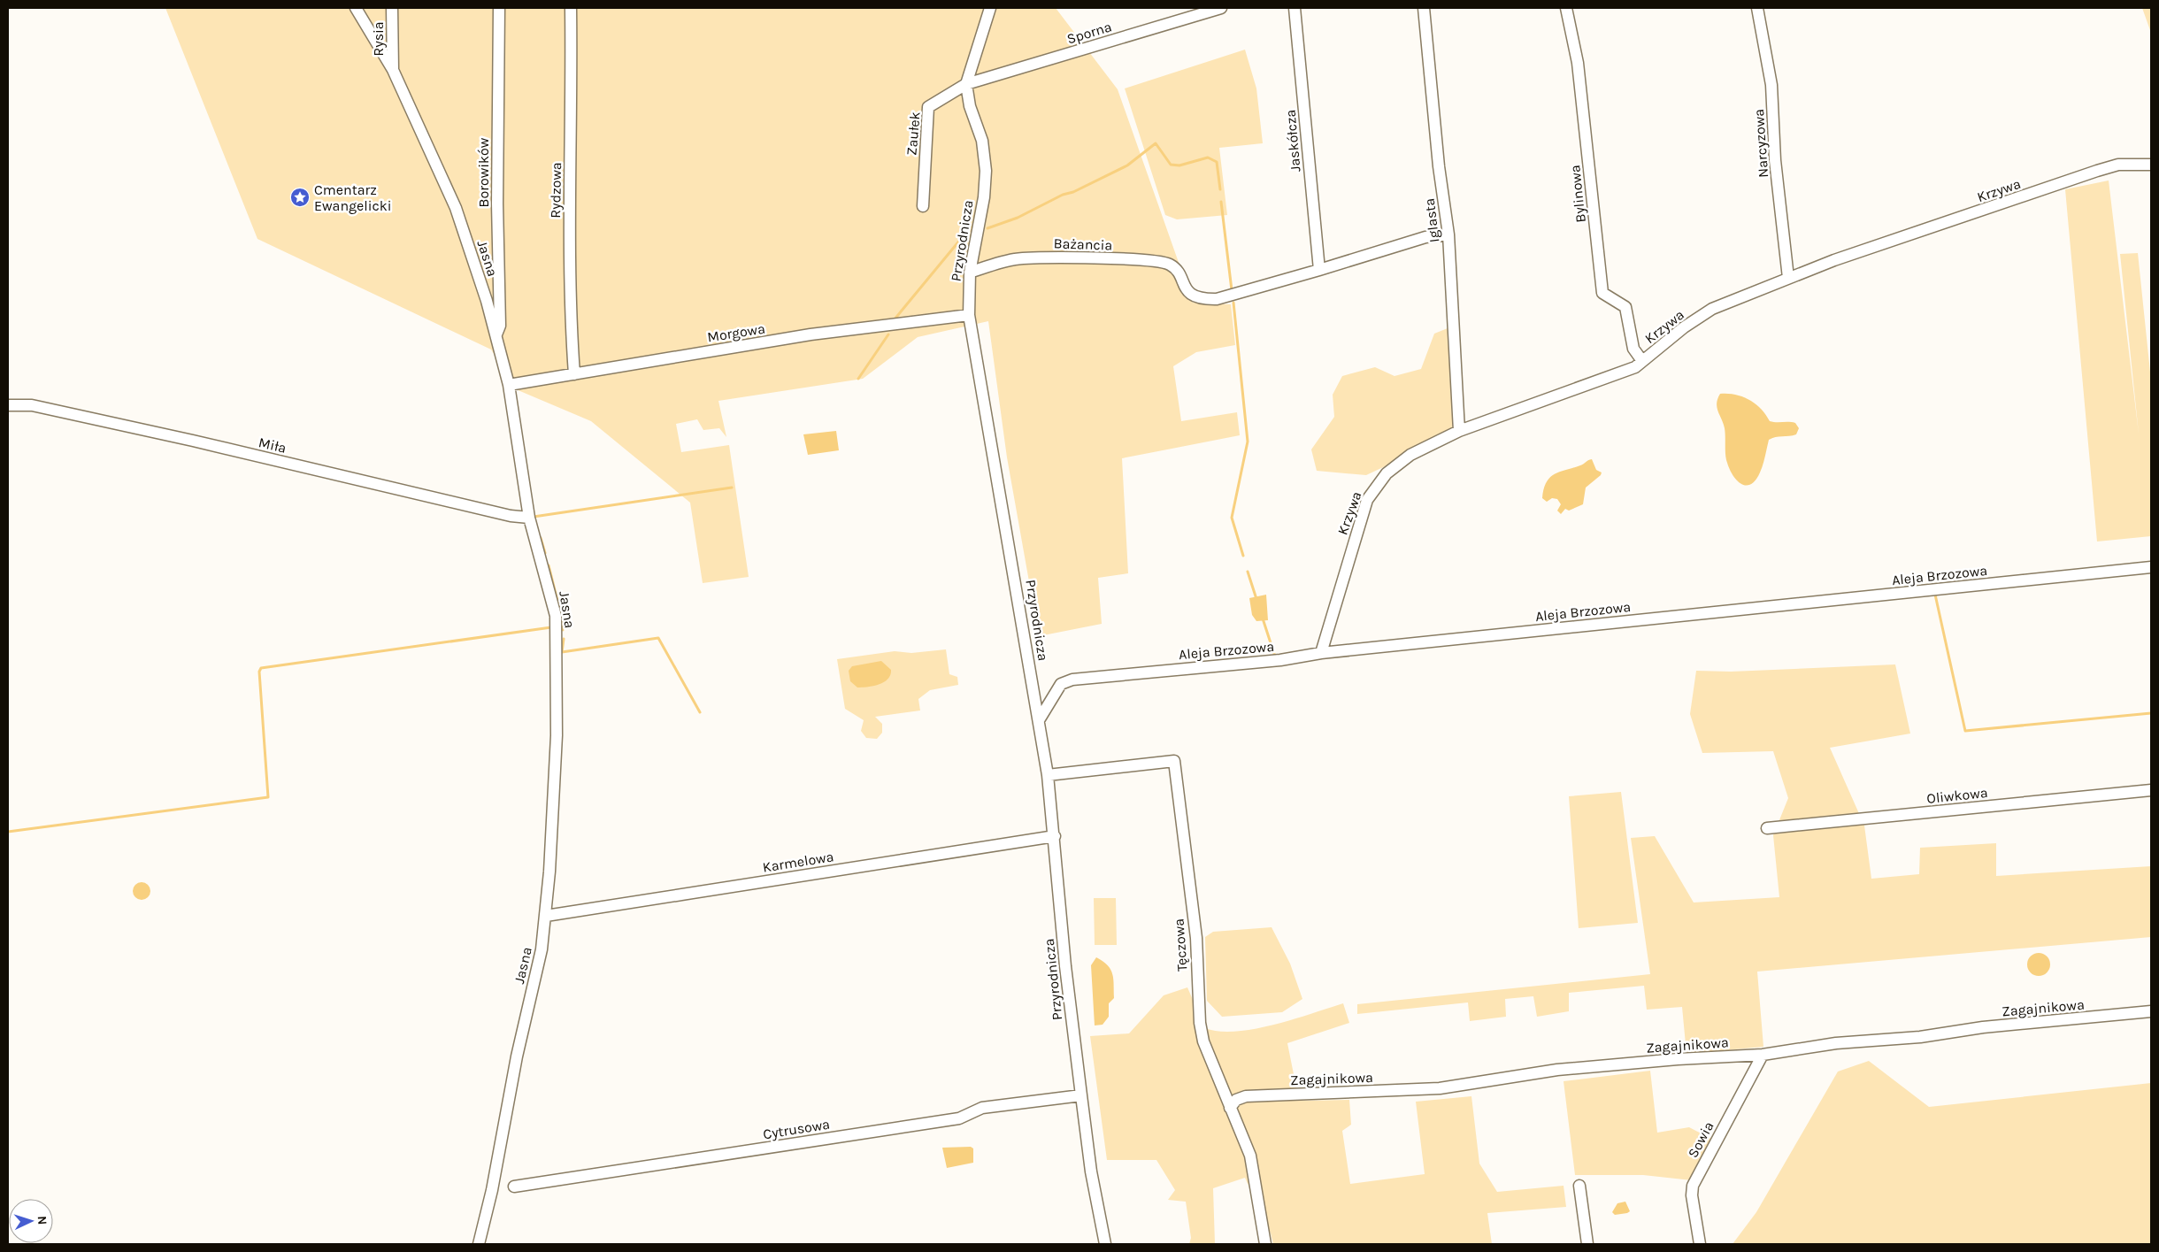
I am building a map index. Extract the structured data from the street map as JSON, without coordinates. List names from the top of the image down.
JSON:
{
  "streets": {
    "street": [
      "Sporna",
      "Rysia",
      "Zaułek",
      "Jaskółcza",
      "Narcyzowa",
      "Borowików",
      "Rydzowa",
      "Krzywa",
      "Bylinowa",
      "Iglasta",
      "Przyrodnicza",
      "Bażancia",
      "Jasna",
      "Morgowa",
      "Miła",
      "Aleja Brzozowa",
      "Oliwkowa",
      "Karmelowa",
      "Tęczowa",
      "Zagajnikowa",
      "Cytrusowa",
      "Sowia"
    ]
  },
  "crossings": [
    ["Sporna", "Zaułek"],
    ["Sporna", "Przyrodnicza"],
    ["Rysia", "Jasna"],
    ["Zaułek", "Przyrodnicza"],
    ["Jaskółcza", "Bażancia"],
    ["Narcyzowa", "Krzywa"],
    ["Borowików", "Jasna"],
    ["Rydzowa", "Morgowa"],
    ["Krzywa", "Bylinowa"],
    ["Krzywa", "Iglasta"],
    ["Krzywa", "Aleja Brzozowa"],
    ["Przyrodnicza", "Bażancia"],
    ["Przyrodnicza", "Morgowa"],
    ["Przyrodnicza", "Aleja Brzozowa"],
    ["Przyrodnicza", "Karmelowa"],
    ["Przyrodnicza", "Tęczowa"],
    ["Przyrodnicza", "Cytrusowa"],
    ["Jasna", "Morgowa"],
    ["Jasna", "Miła"],
    ["Jasna", "Karmelowa"],
    ["Tęczowa", "Zagajnikowa"],
    ["Zagajnikowa", "Sowia"]
  ],
  "places": {
    "place": ["Cmentarz Ewangelicki"]
  },
  "north": "right"
}
